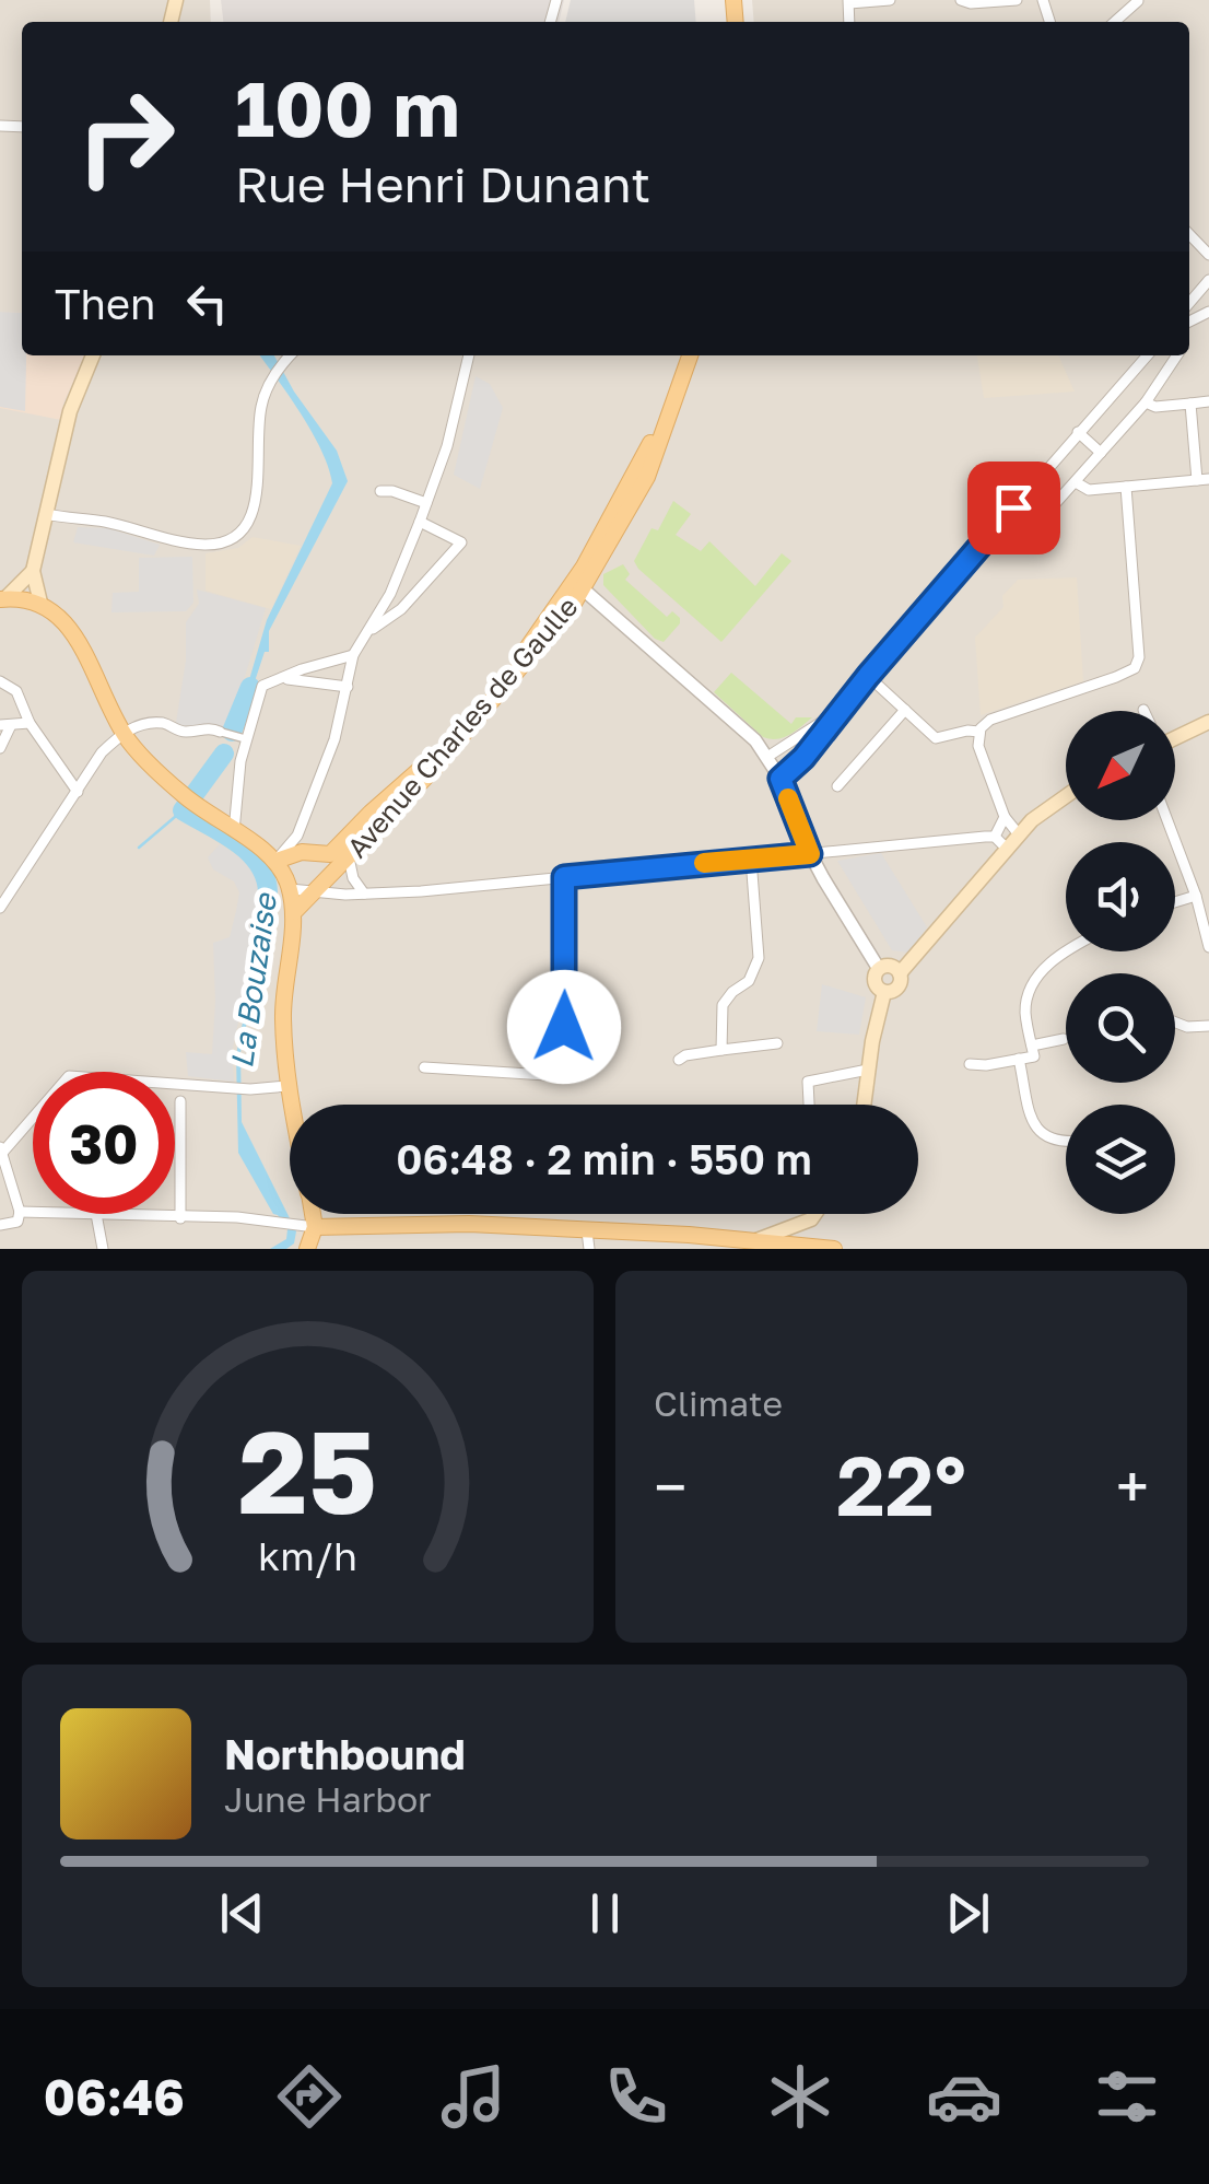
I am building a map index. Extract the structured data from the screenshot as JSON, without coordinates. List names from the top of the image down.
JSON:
{
  "streets": {
    "main road": ["Avenue Charles de Gaulle"]
  },
  "water": ["La Bouzaise"],
  "north": "bottom left",
  "page": {
    "turn": ["100 m", "Rue Henri Dunant"],
    "then": "Then",
    "limit": "30",
    "trip": "06:48 · 2 min · 550 m",
    "tile": "Climate",
    "heat": ["−", "22°", "+"],
    "song": ["Northbound", "June Harbor"],
    "tabs": "06:46",
    "gauge": ["25", "km/h"]
  }
}
